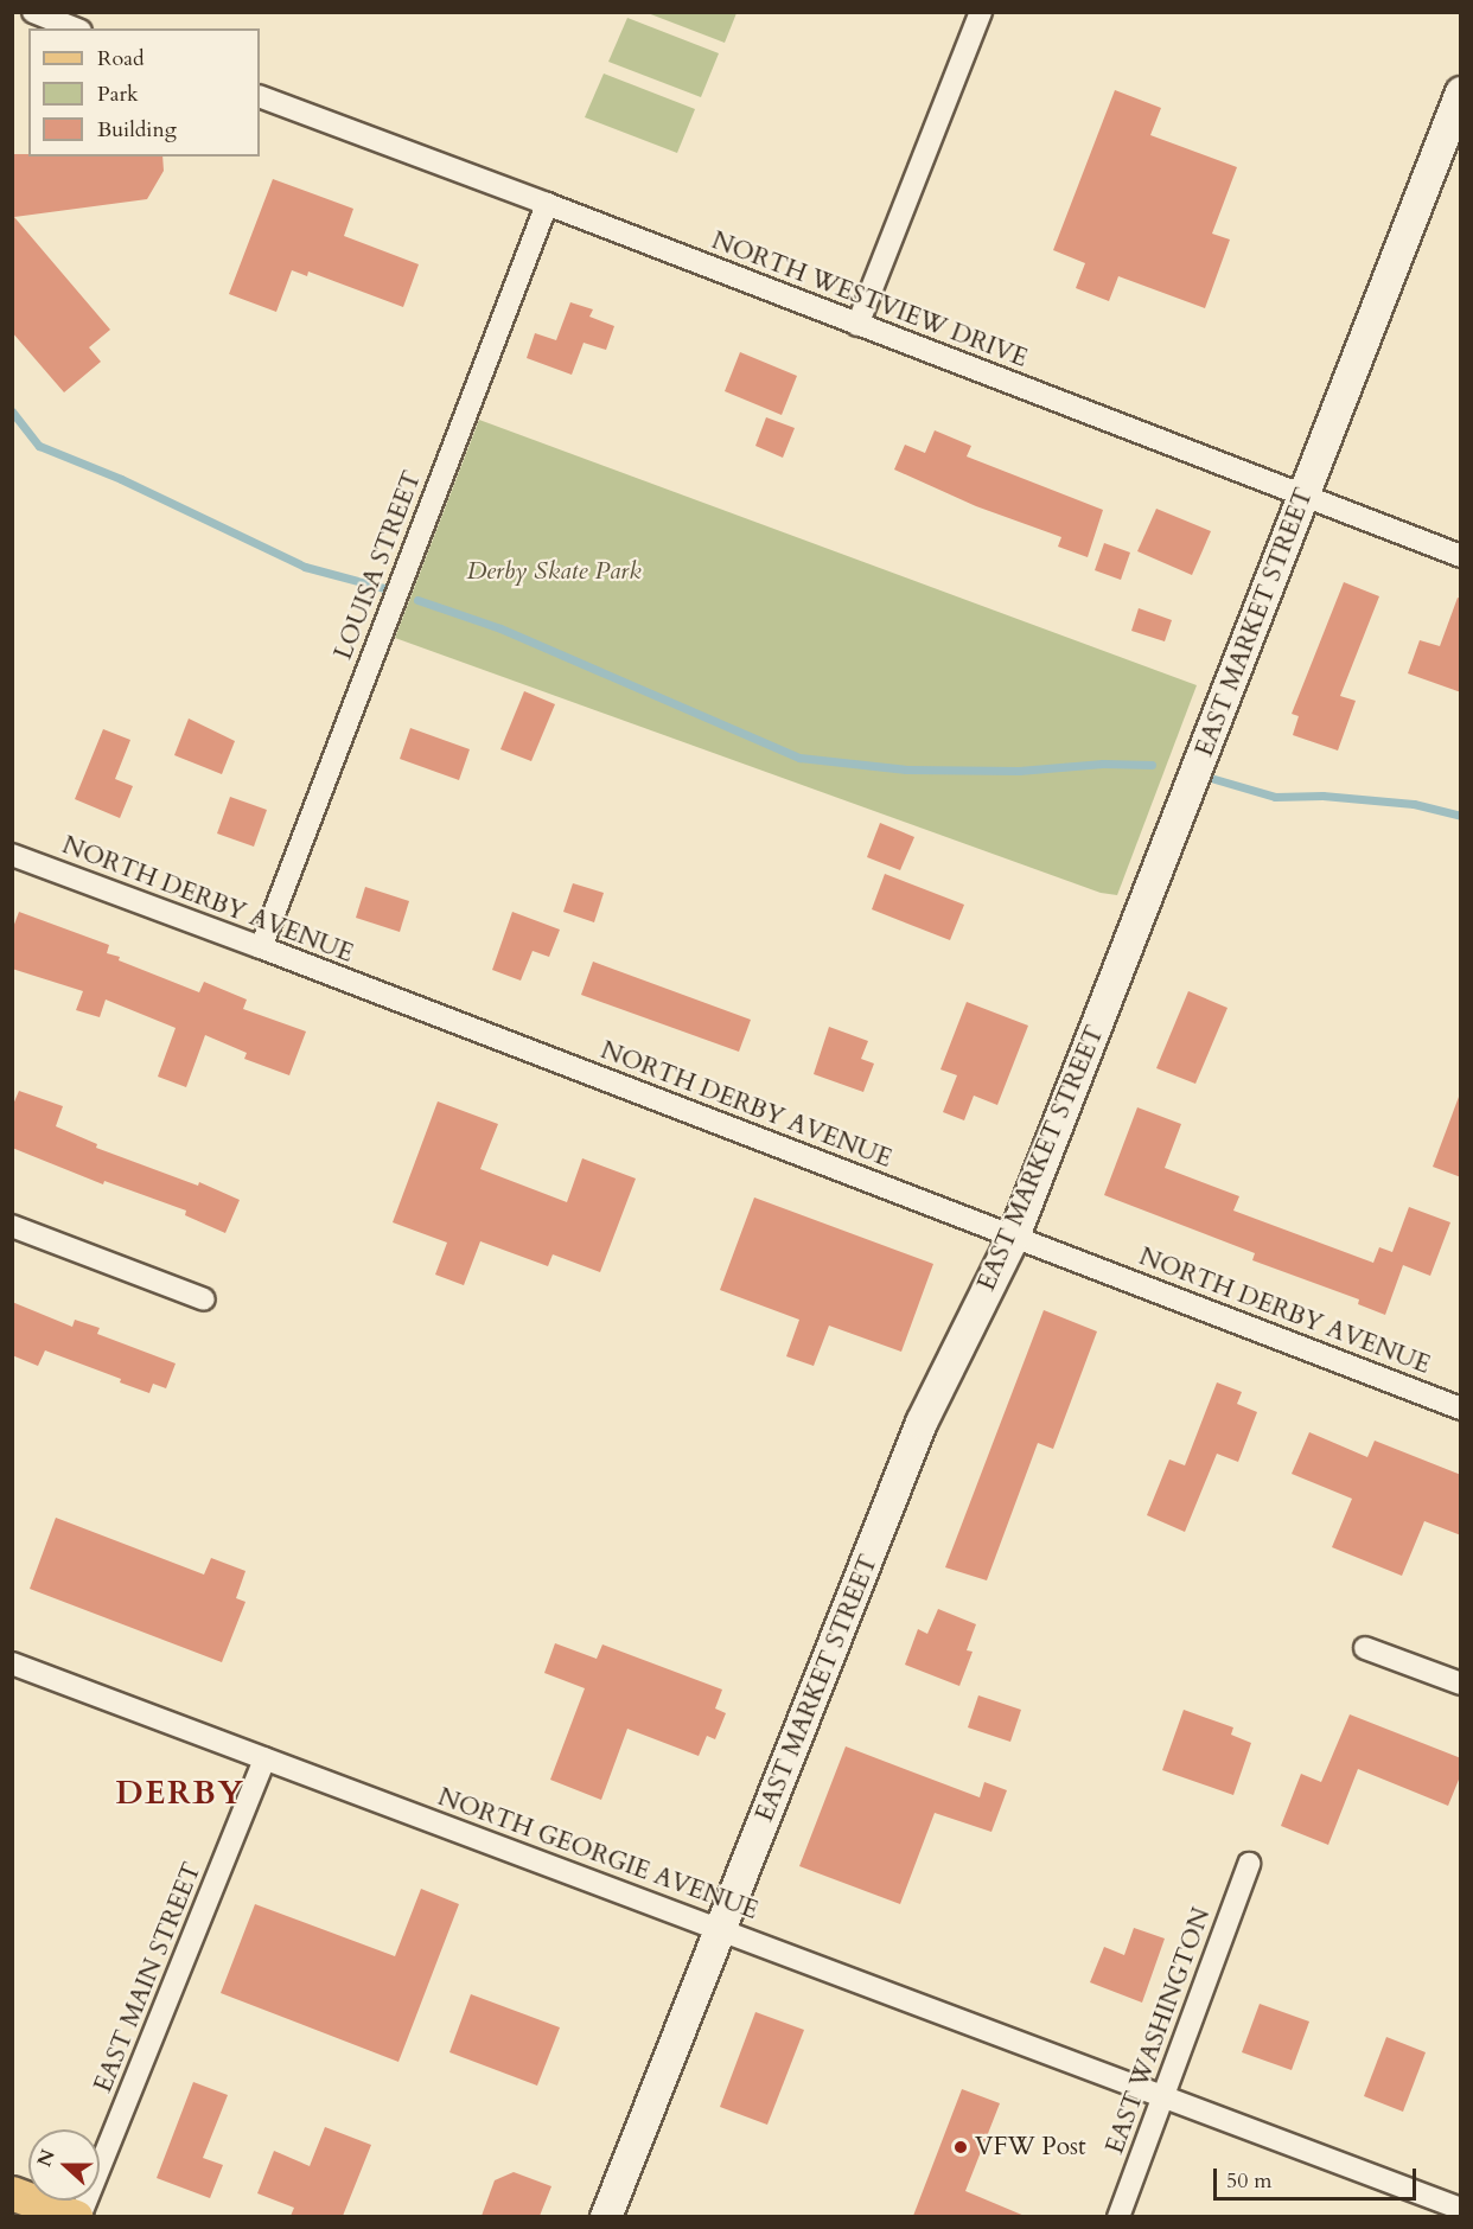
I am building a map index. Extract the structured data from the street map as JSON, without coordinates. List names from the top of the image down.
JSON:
{
  "streets": {
    "street": [
      "NORTH WESTVIEW DRIVE",
      "LOUISA STREET",
      "EAST MARKET STREET",
      "NORTH DERBY AVENUE",
      "NORTH GEORGIE AVENUE",
      "EAST MAIN STREET",
      "EAST WASHINGTON"
    ]
  },
  "crossings": [
    ["NORTH WESTVIEW DRIVE", "LOUISA STREET"],
    ["NORTH WESTVIEW DRIVE", "EAST MARKET STREET"],
    ["LOUISA STREET", "NORTH DERBY AVENUE"],
    ["EAST MARKET STREET", "NORTH DERBY AVENUE"],
    ["EAST MARKET STREET", "NORTH GEORGIE AVENUE"],
    ["NORTH GEORGIE AVENUE", "EAST MAIN STREET"],
    ["NORTH GEORGIE AVENUE", "EAST WASHINGTON"]
  ],
  "districts": ["DERBY"],
  "parks": ["Derby Skate Park"],
  "places": ["VFW Post"],
  "legend": ["Road", "Park", "Building"],
  "scale_bar": "50 m",
  "north": "left"
}
